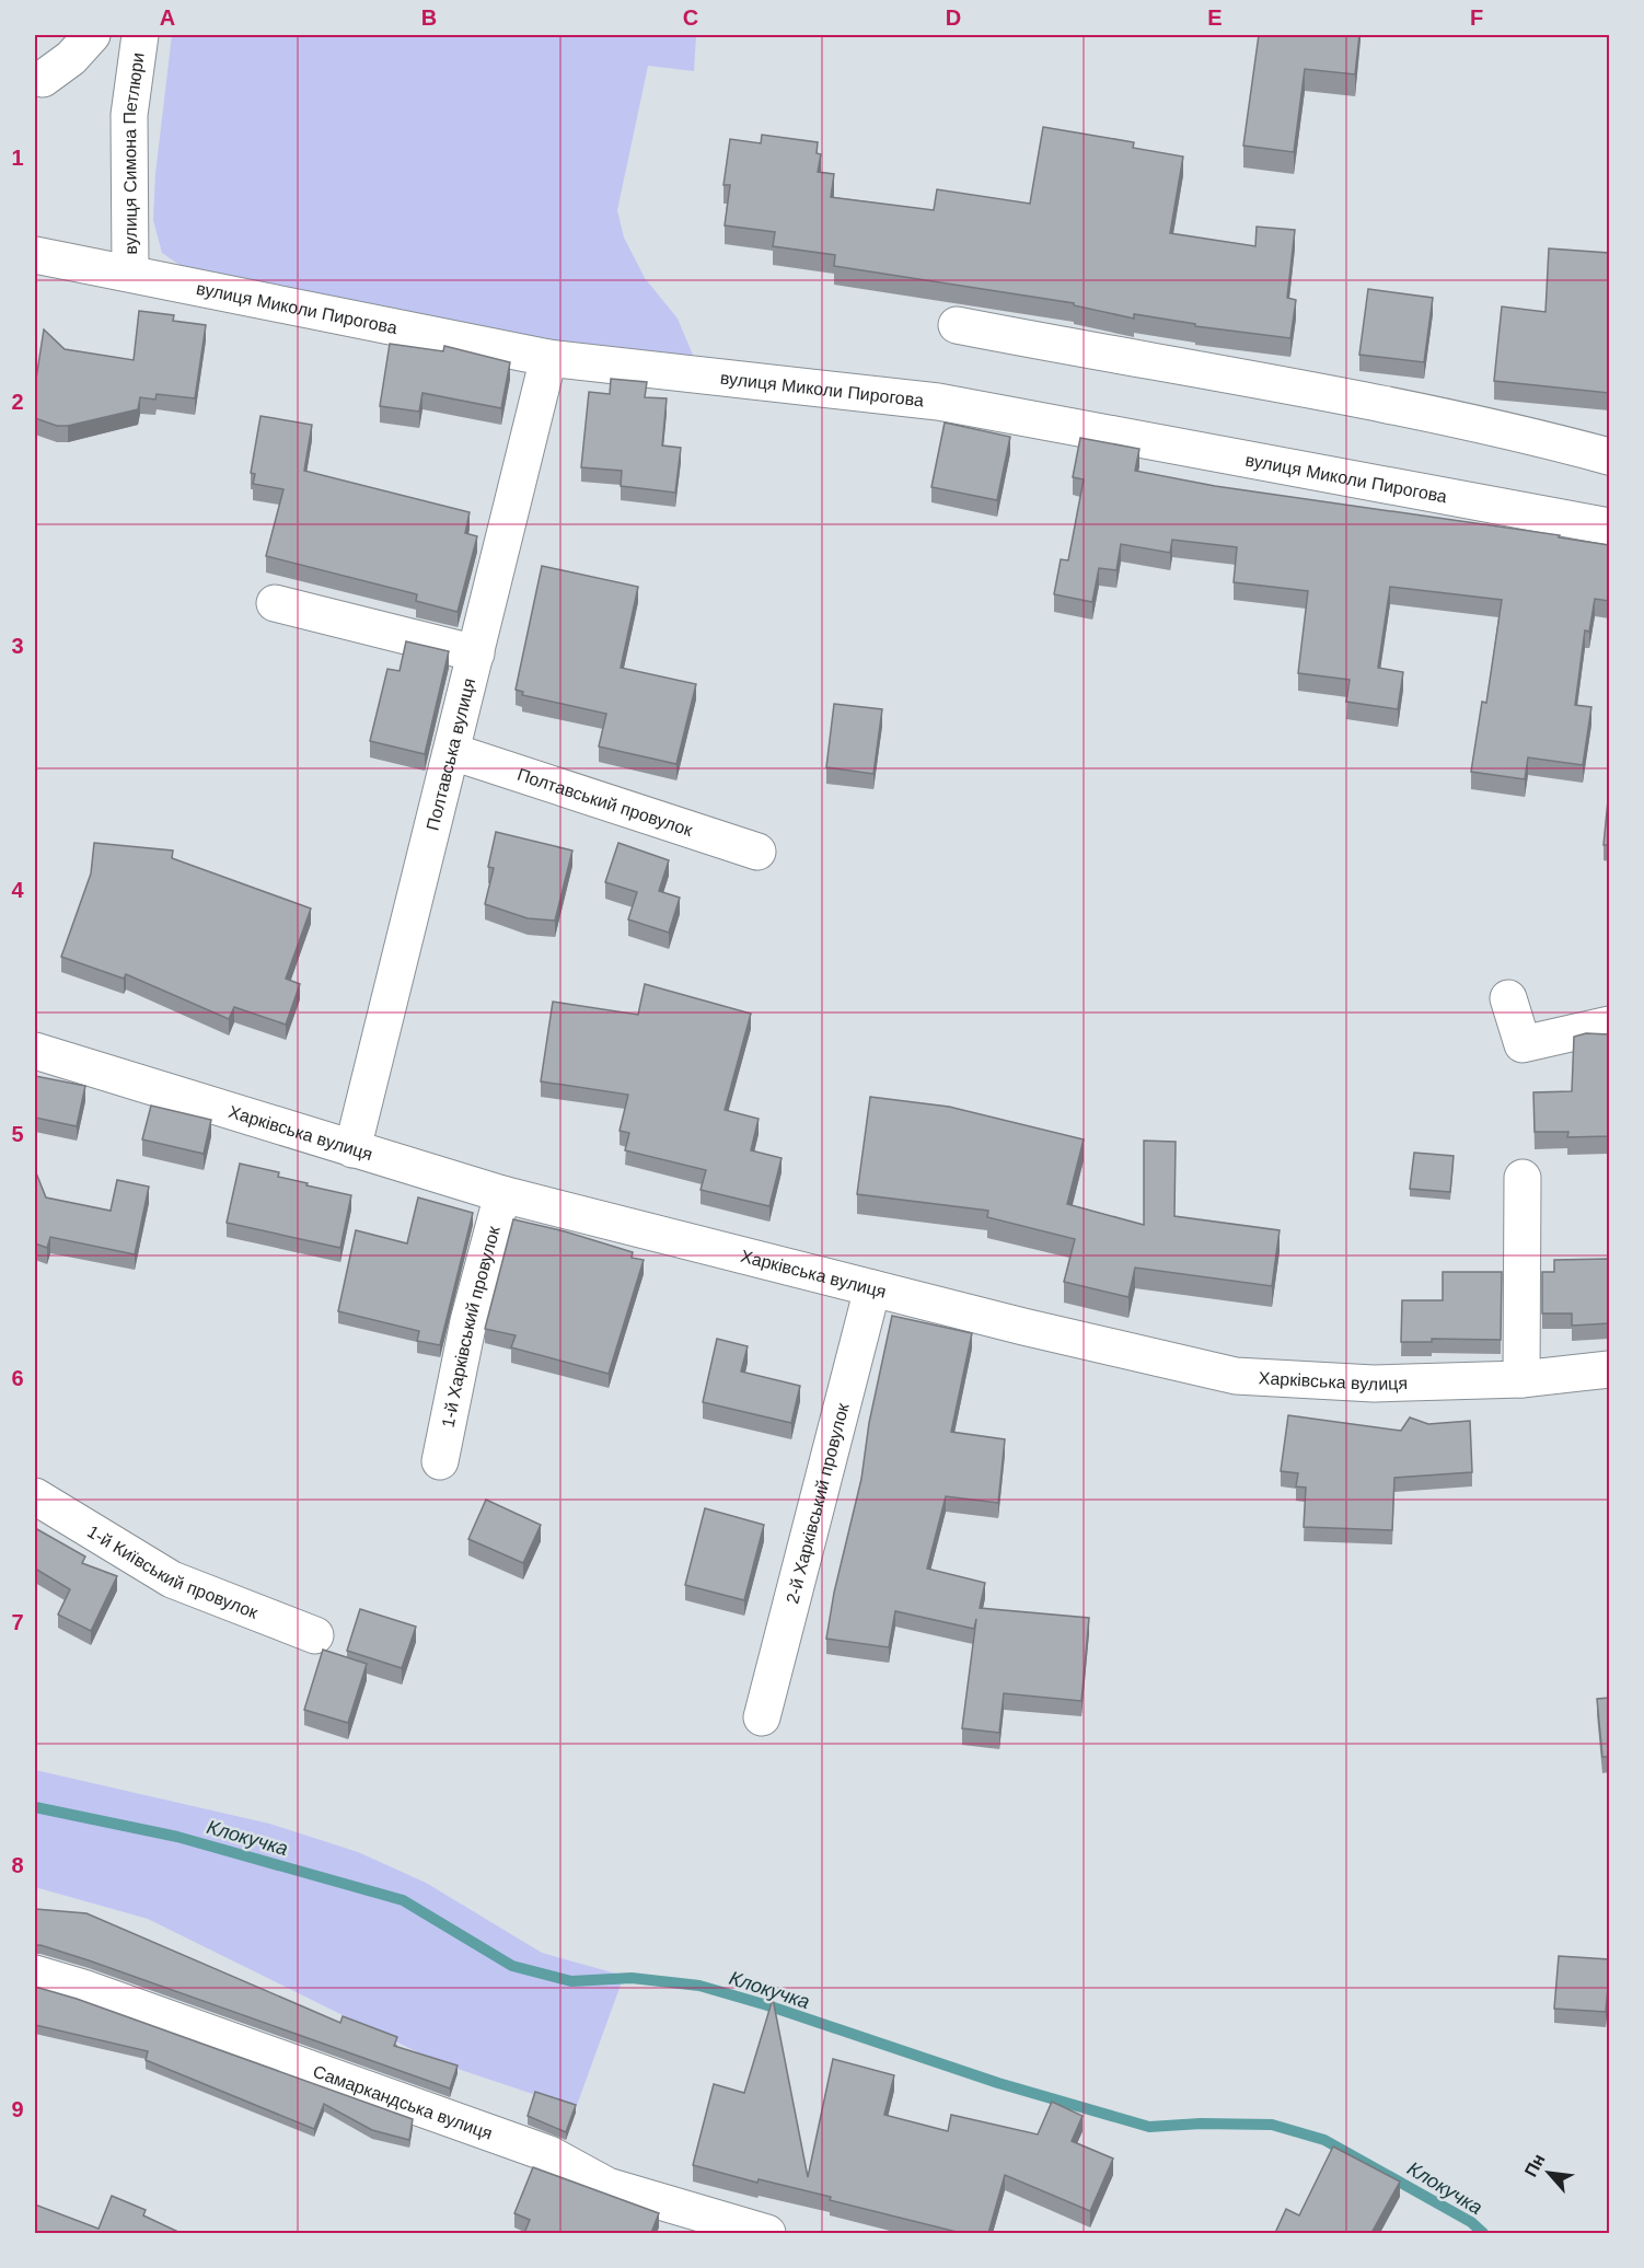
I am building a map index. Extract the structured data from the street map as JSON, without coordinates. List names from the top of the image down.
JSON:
{
  "streets": {
    "street": [
      "вулиця Симона Петлюри",
      "вулиця Миколи Пирогова",
      "Полтавська вулиця",
      "Полтавський провулок",
      "Харківська вулиця",
      "1-й Харківський провулок",
      "2-й Харківський провулок",
      "1-й Київський провулок",
      "Самаркандська вулиця"
    ]
  },
  "crossings": [
    ["вулиця Симона Петлюри", "вулиця Миколи Пирогова"],
    ["вулиця Миколи Пирогова", "Полтавська вулиця"],
    ["Полтавська вулиця", "Полтавський провулок"],
    ["Полтавська вулиця", "Харківська вулиця"],
    ["Харківська вулиця", "1-й Харківський провулок"],
    ["Харківська вулиця", "2-й Харківський провулок"]
  ],
  "water": ["Клокучка"],
  "north": "top left",
  "grid": {
    "columns": [
      "A",
      "B",
      "C",
      "D",
      "E",
      "F"
    ],
    "rows": [
      "1",
      "2",
      "3",
      "4",
      "5",
      "6",
      "7",
      "8",
      "9"
    ]
  }
}
